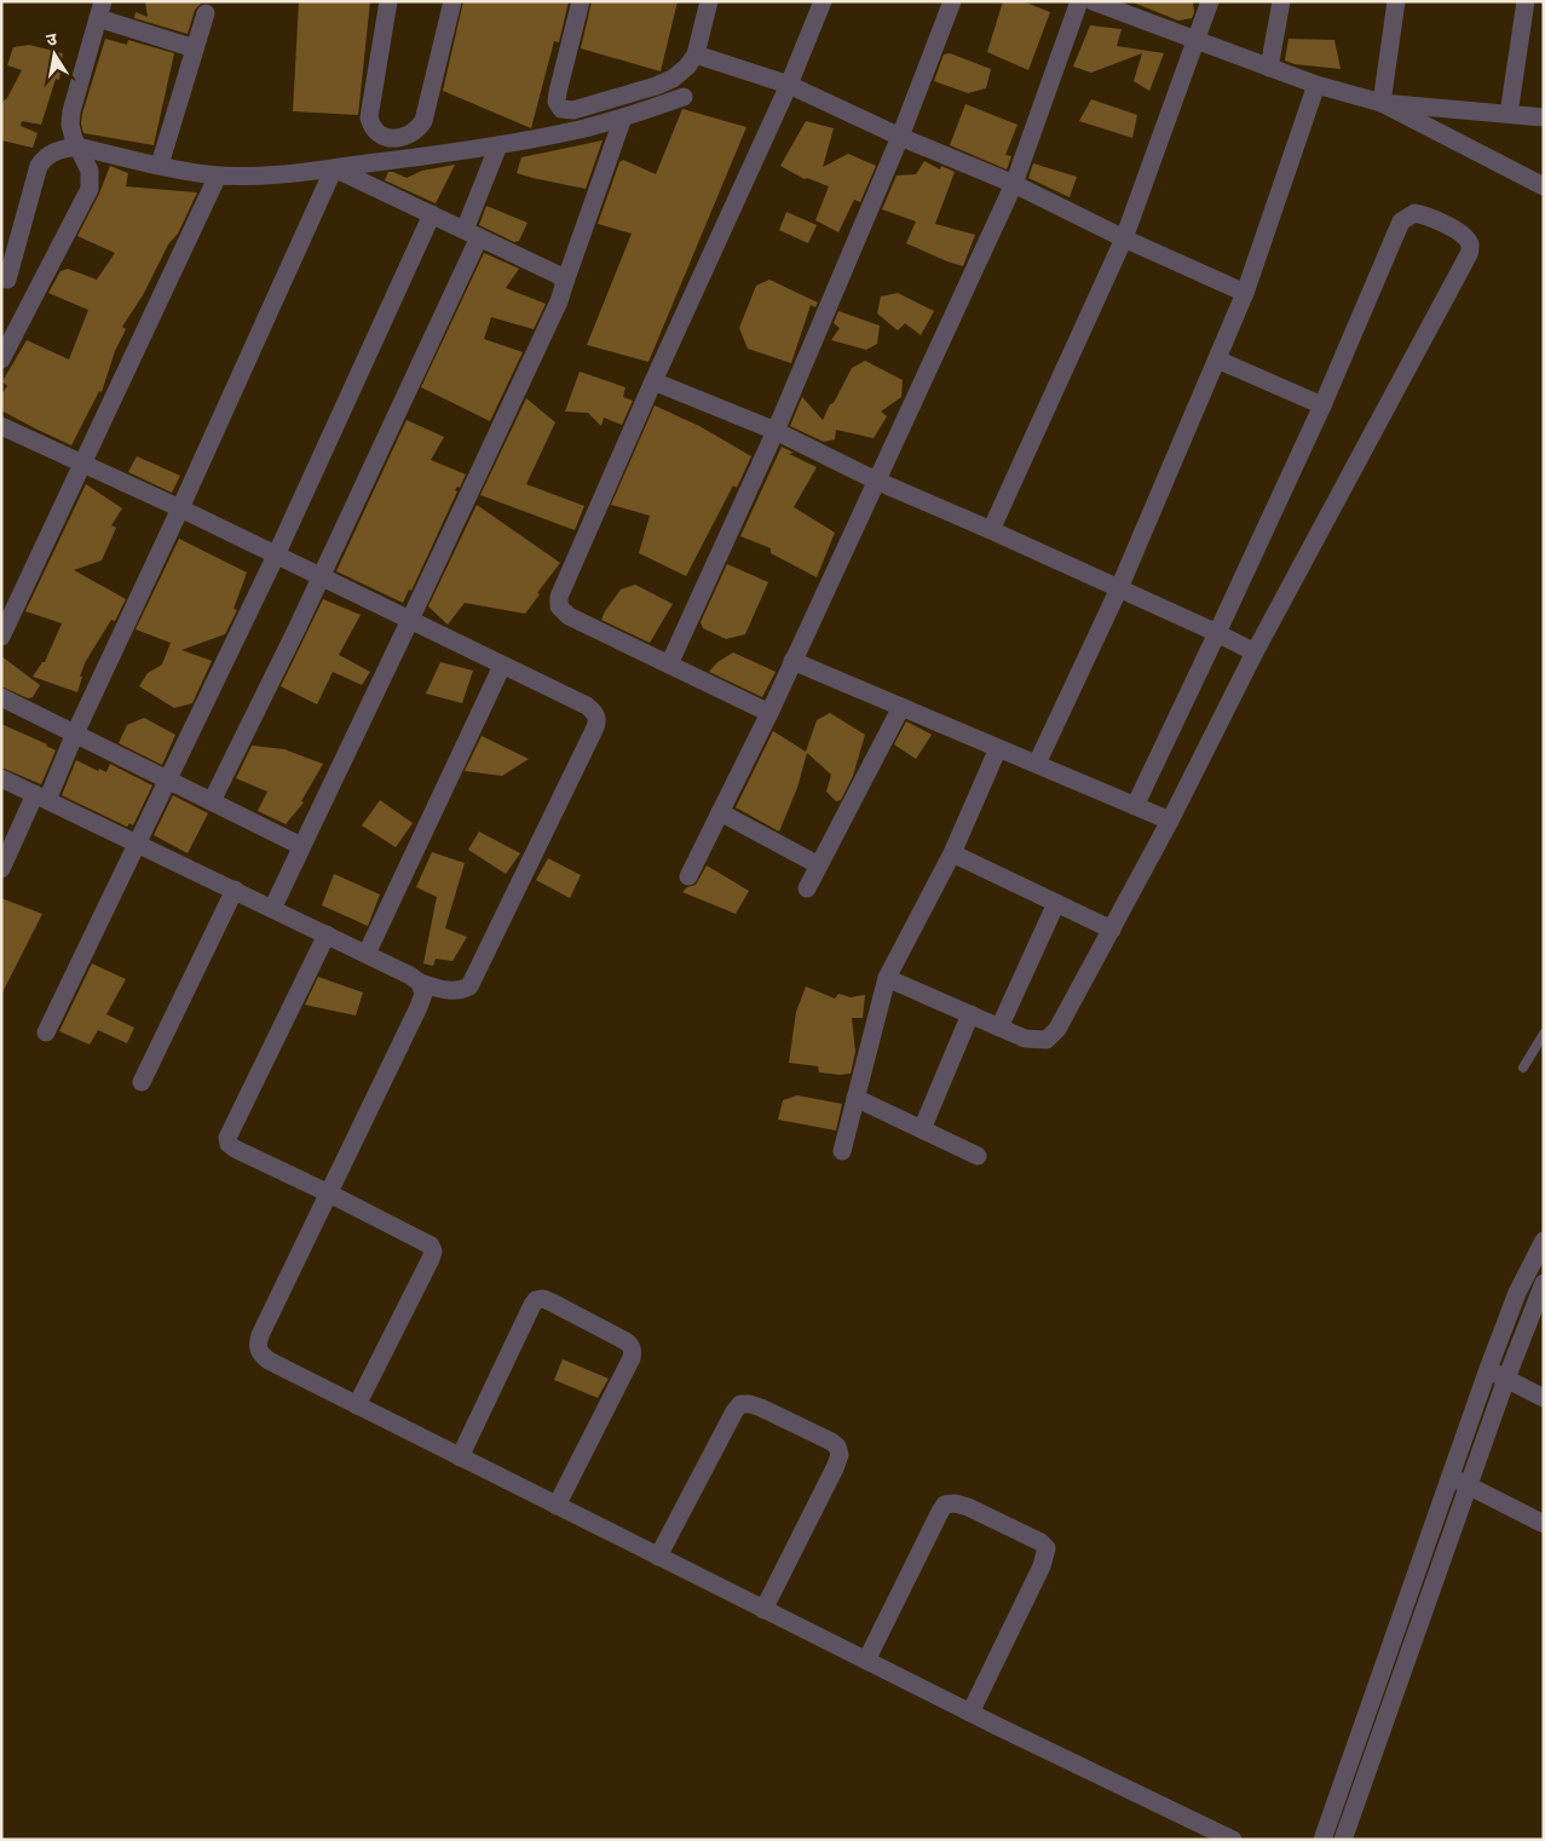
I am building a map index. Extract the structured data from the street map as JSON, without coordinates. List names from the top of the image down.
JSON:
{
  "north": "top"
}
